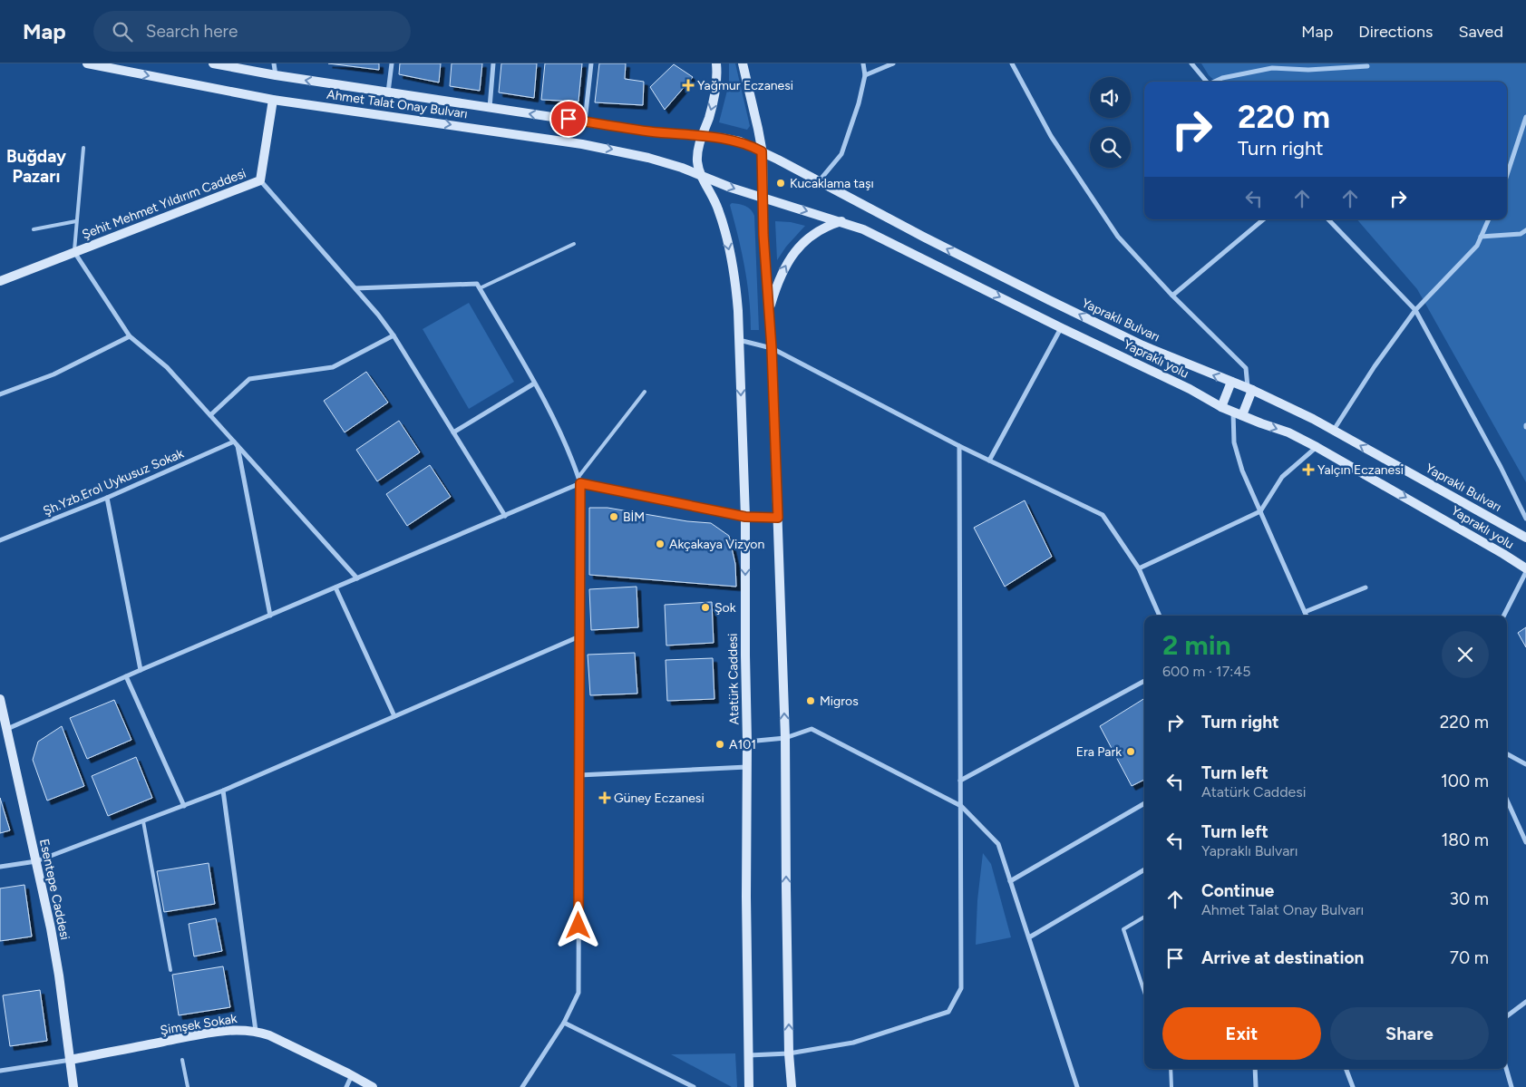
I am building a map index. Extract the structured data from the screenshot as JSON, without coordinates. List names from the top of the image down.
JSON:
{
  "streets": {
    "main road": [
      "Ahmet Talat Onay Bulvarı",
      "Şehit Mehmet Yıldırım Caddesi",
      "Yapraklı Bulvarı",
      "Yapraklı yolu",
      "Atatürk Caddesi",
      "Esentepe Caddesi",
      "Şimşek Sokak"
    ],
    "street": ["Şh.Yzb.Erol Uykusuz Sokak"]
  },
  "crossings": [
    ["Ahmet Talat Onay Bulvarı", "Şehit Mehmet Yıldırım Caddesi"],
    ["Ahmet Talat Onay Bulvarı", "Yapraklı Bulvarı"],
    ["Ahmet Talat Onay Bulvarı", "Atatürk Caddesi"],
    ["Yapraklı Bulvarı", "Atatürk Caddesi"],
    ["Esentepe Caddesi", "Şimşek Sokak"]
  ],
  "one_way": ["Yapraklı Bulvarı", "Yapraklı yolu"],
  "districts": ["Buğday Pazarı"],
  "places": {
    "health": ["Yağmur Eczanesi", "Yalçın Eczanesi", "Güney Eczanesi"],
    "other": [
      "Kucaklama taşı",
      "BİM",
      "Akçakaya Vizyon",
      "Şok",
      "Migros",
      "A101",
      "Era Park"
    ]
  },
  "page": {
    "header": "Map",
    "search": "Search here",
    "nav": ["Map", "Directions", "Saved"],
    "turn": ["220 m", "Turn right"],
    "heading": ["2 min", "600 m · 17:45"],
    "list": [
      {
        "name": "Turn right",
        "value": "220 m"
      },
      {
        "name": "Turn left",
        "note": "Atatürk Caddesi",
        "value": "100 m"
      },
      {
        "name": "Turn left",
        "note": "Yapraklı Bulvarı",
        "value": "180 m"
      },
      {
        "name": "Continue",
        "note": "Ahmet Talat Onay Bulvarı",
        "value": "30 m"
      },
      {
        "name": "Arrive at destination",
        "value": "70 m"
      }
    ],
    "buttons": ["Exit", "Share"]
  }
}
